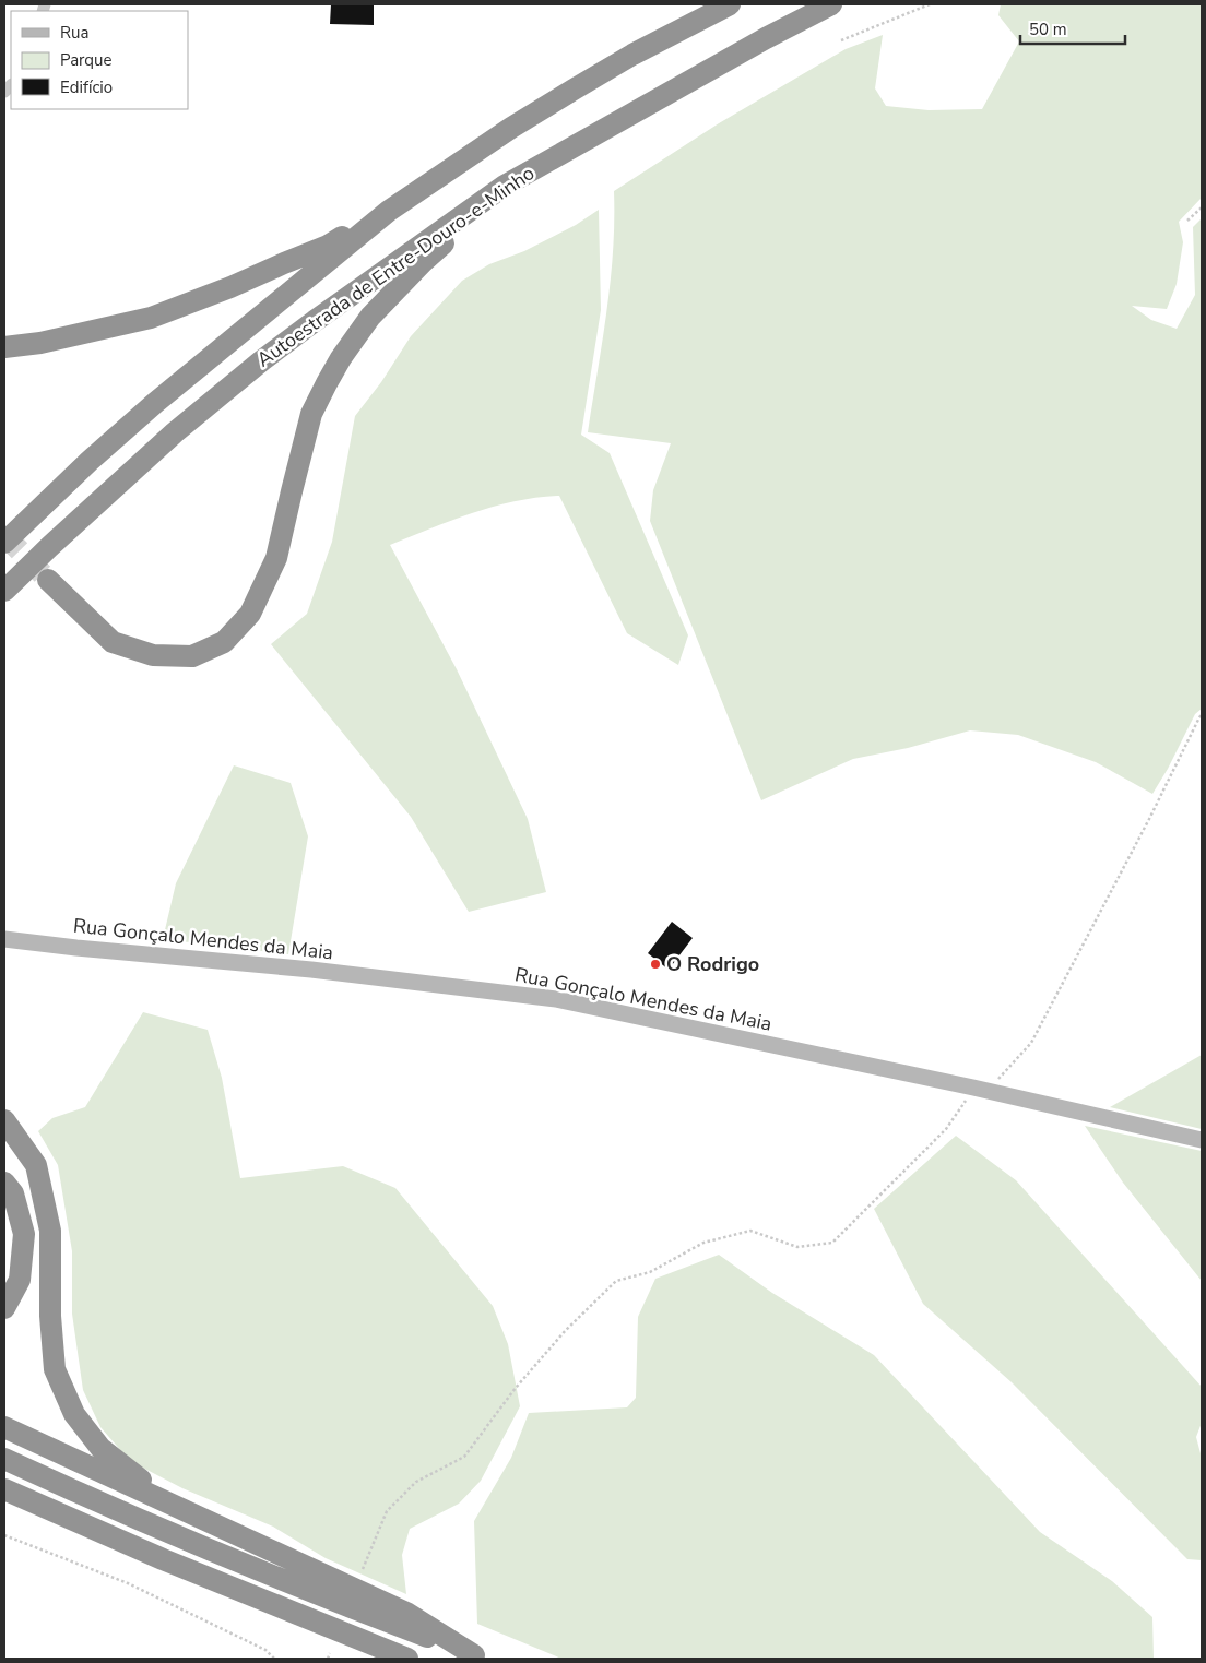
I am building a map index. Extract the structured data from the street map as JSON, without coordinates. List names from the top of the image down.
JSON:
{
  "streets": {
    "highway": ["Autoestrada de Entre-Douro-e-Minho"],
    "street": ["Rua Gonçalo Mendes da Maia"]
  },
  "places": ["O Rodrigo"],
  "legend": ["Rua", "Parque", "Edifício"],
  "scale_bar": "50 m"
}
